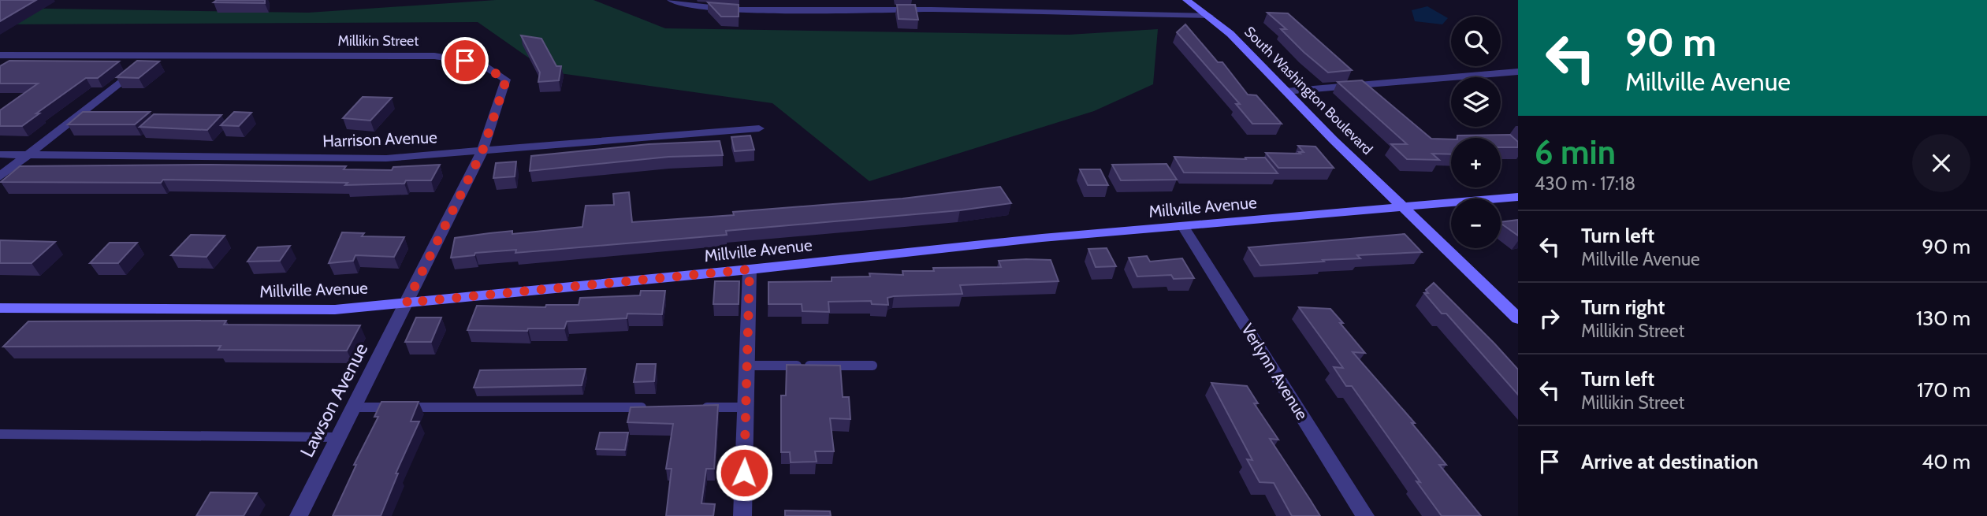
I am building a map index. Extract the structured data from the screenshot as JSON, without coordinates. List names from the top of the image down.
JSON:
{
  "streets": {
    "main road": ["South Washington Boulevard", "Millville Avenue"],
    "street": [
      "Millikin Street",
      "Harrison Avenue",
      "Verlynn Avenue",
      "Lawson Avenue"
    ]
  },
  "crossings": [
    ["Millikin Street", "Harrison Avenue"],
    ["Millikin Street", "Millville Avenue"],
    ["Millikin Street", "Lawson Avenue"],
    ["South Washington Boulevard", "Millville Avenue"],
    ["Millville Avenue", "Verlynn Avenue"],
    ["Millville Avenue", "Lawson Avenue"]
  ],
  "page": {
    "turn": ["90 m", "Millville Avenue"],
    "map_buttons": ["+", "−"],
    "heading": ["6 min", "430 m · 17:18"],
    "list": [
      {
        "name": "Turn left",
        "note": "Millville Avenue",
        "value": "90 m"
      },
      {
        "name": "Turn right",
        "note": "Millikin Street",
        "value": "130 m"
      },
      {
        "name": "Turn left",
        "note": "Millikin Street",
        "value": "170 m"
      },
      {
        "name": "Arrive at destination",
        "value": "40 m"
      }
    ]
  }
}
